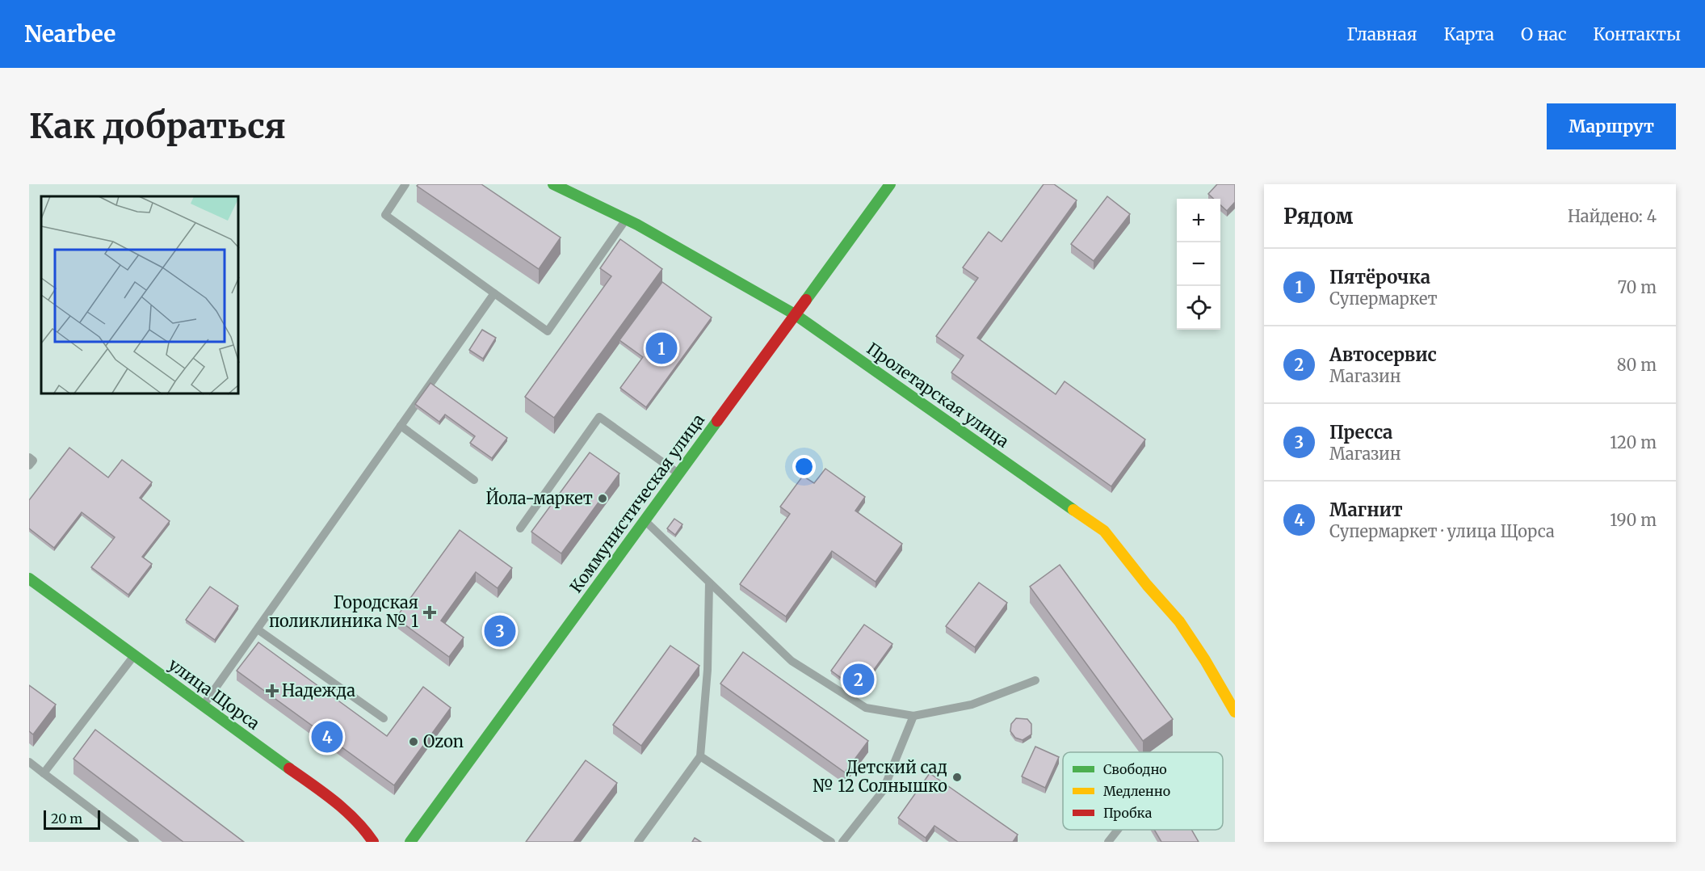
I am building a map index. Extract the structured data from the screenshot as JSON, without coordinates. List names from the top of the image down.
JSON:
{
  "streets": {
    "street": ["Пролетарская улица", "Коммунистическая улица", "улица Щорса"]
  },
  "crossings": [
    ["Пролетарская улица", "Коммунистическая улица"]
  ],
  "places": {
    "other": ["Йола-маркет", "Ozon", "Детский сад № 12 Солнышко"],
    "health": ["Городская поликлиника № 1", "Надежда"]
  },
  "legend": ["Свободно", "Медленно", "Пробка"],
  "scale_bar": "20 m",
  "page": {
    "header": "Nearbee",
    "nav": [
      "Главная",
      "Карта",
      "О нас",
      "Контакты"
    ],
    "buttons": "Маршрут",
    "title": "Как добраться",
    "heading": ["Рядом", "Найдено: 4"],
    "map_buttons": ["+", "−"],
    "list": [
      {
        "mark": "1",
        "name": "Пятёрочка",
        "note": "Супермаркет",
        "value": "70 m"
      },
      {
        "mark": "2",
        "name": "Автосервис",
        "note": "Магазин",
        "value": "80 m"
      },
      {
        "mark": "3",
        "name": "Пресса",
        "note": "Магазин",
        "value": "120 m"
      },
      {
        "mark": "4",
        "name": "Магнит",
        "note": "Супермаркет · улица Щорса",
        "value": "190 m"
      }
    ],
    "pins": [
      "1",
      "3",
      "2",
      "4"
    ],
    "scale": "20 m"
  }
}
